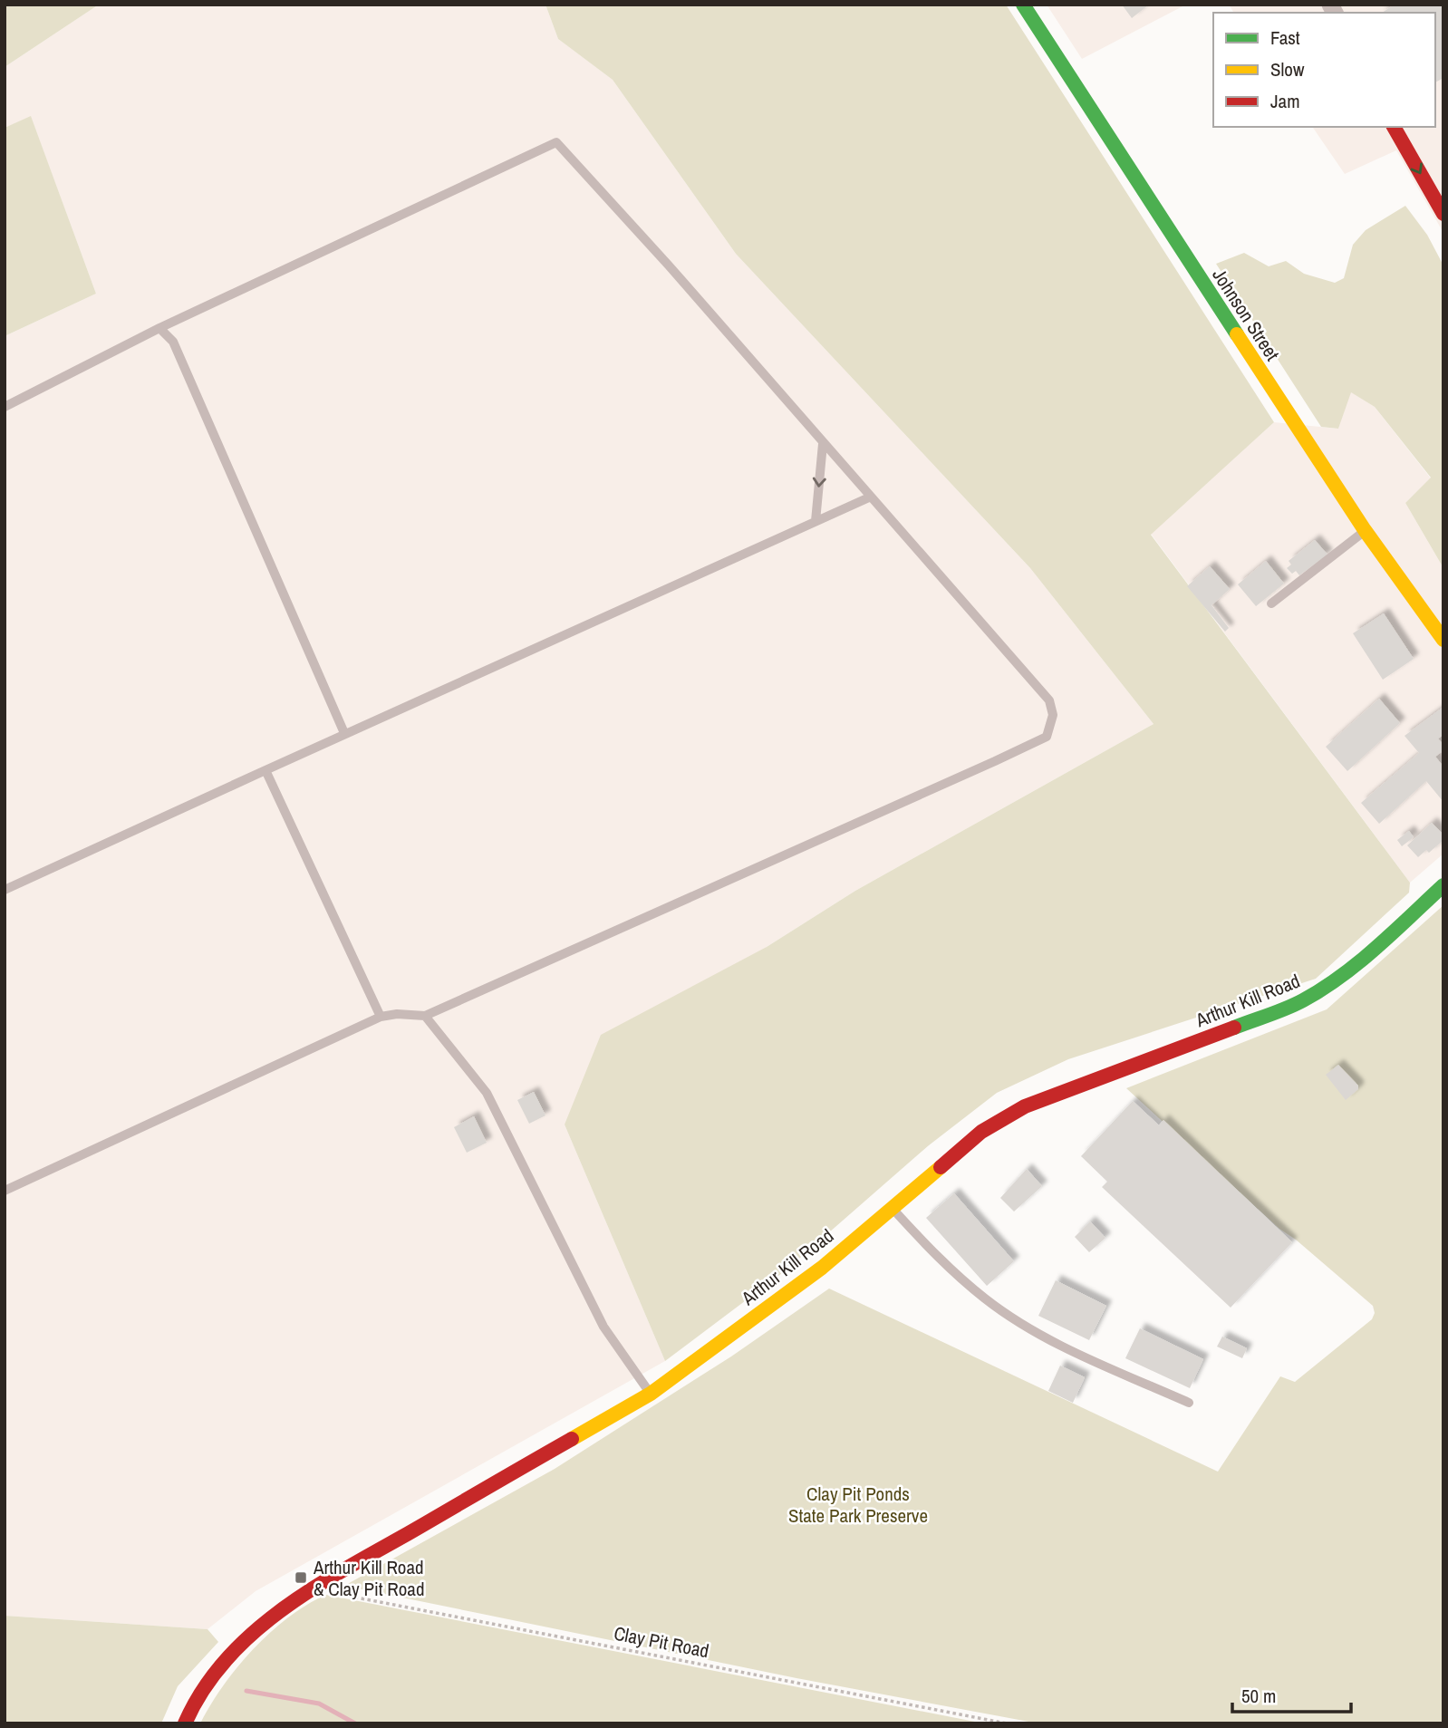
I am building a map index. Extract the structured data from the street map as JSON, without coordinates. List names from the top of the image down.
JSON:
{
  "streets": {
    "street": ["Johnson Street", "Arthur Kill Road"],
    "path": ["Clay Pit Road"]
  },
  "parks": ["Clay Pit Ponds State Park Preserve"],
  "places": {
    "transit": ["Arthur Kill Road & Clay Pit Road"]
  },
  "legend": ["Fast", "Slow", "Jam"],
  "scale_bar": "50 m"
}
